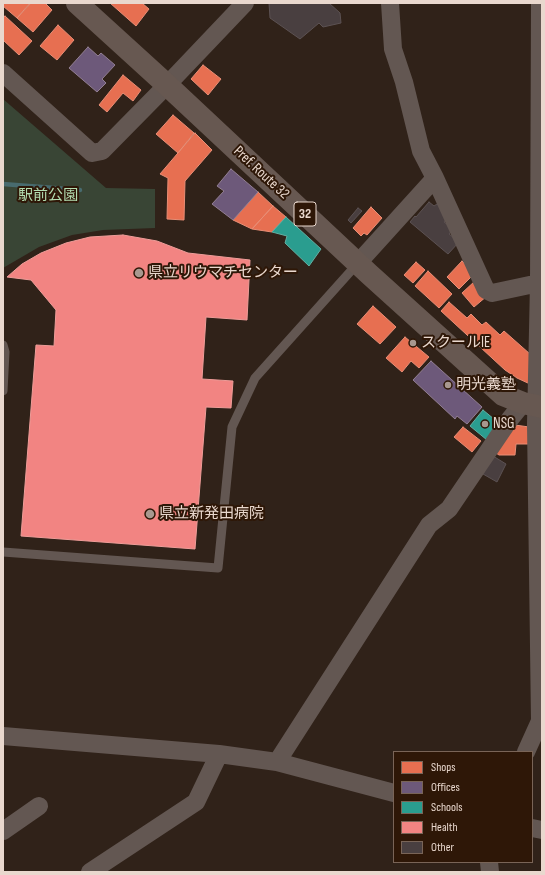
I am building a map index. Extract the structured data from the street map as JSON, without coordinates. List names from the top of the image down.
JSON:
{
  "streets": {
    "main road": ["Pref. Route 32", "32"]
  },
  "parks": ["駅前公園"],
  "places": [
    "県立リウマチセンター",
    "スクールIE",
    "明光義塾",
    "NSG",
    "県立新発田病院"
  ],
  "legend": [
    "Shops",
    "Offices",
    "Schools",
    "Health",
    "Other"
  ]
}
